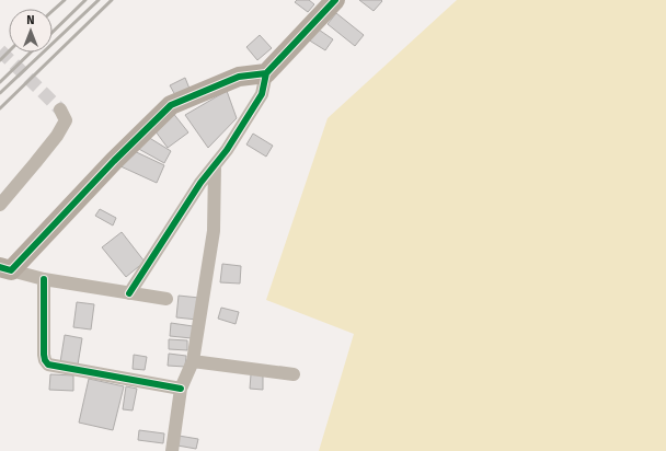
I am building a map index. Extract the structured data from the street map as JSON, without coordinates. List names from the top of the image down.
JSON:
{
  "north": "top"
}
